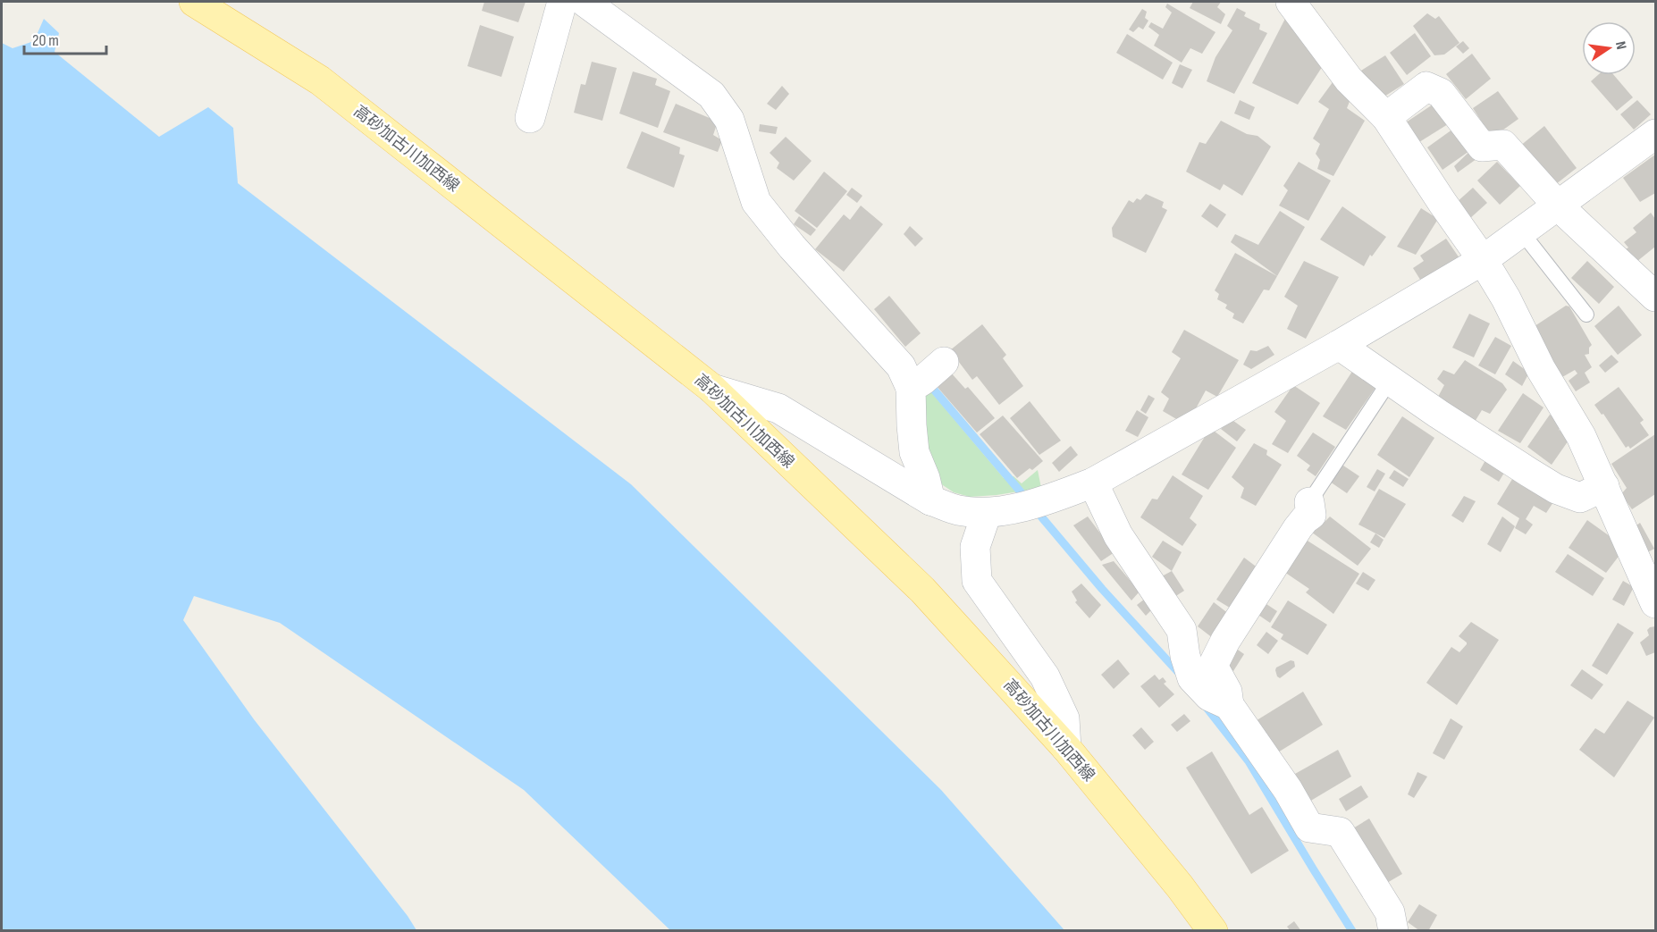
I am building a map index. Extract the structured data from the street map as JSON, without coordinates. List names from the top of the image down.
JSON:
{
  "streets": {
    "main road": ["高砂加古川加西線"]
  },
  "scale_bar": "20 m",
  "north": "right"
}
